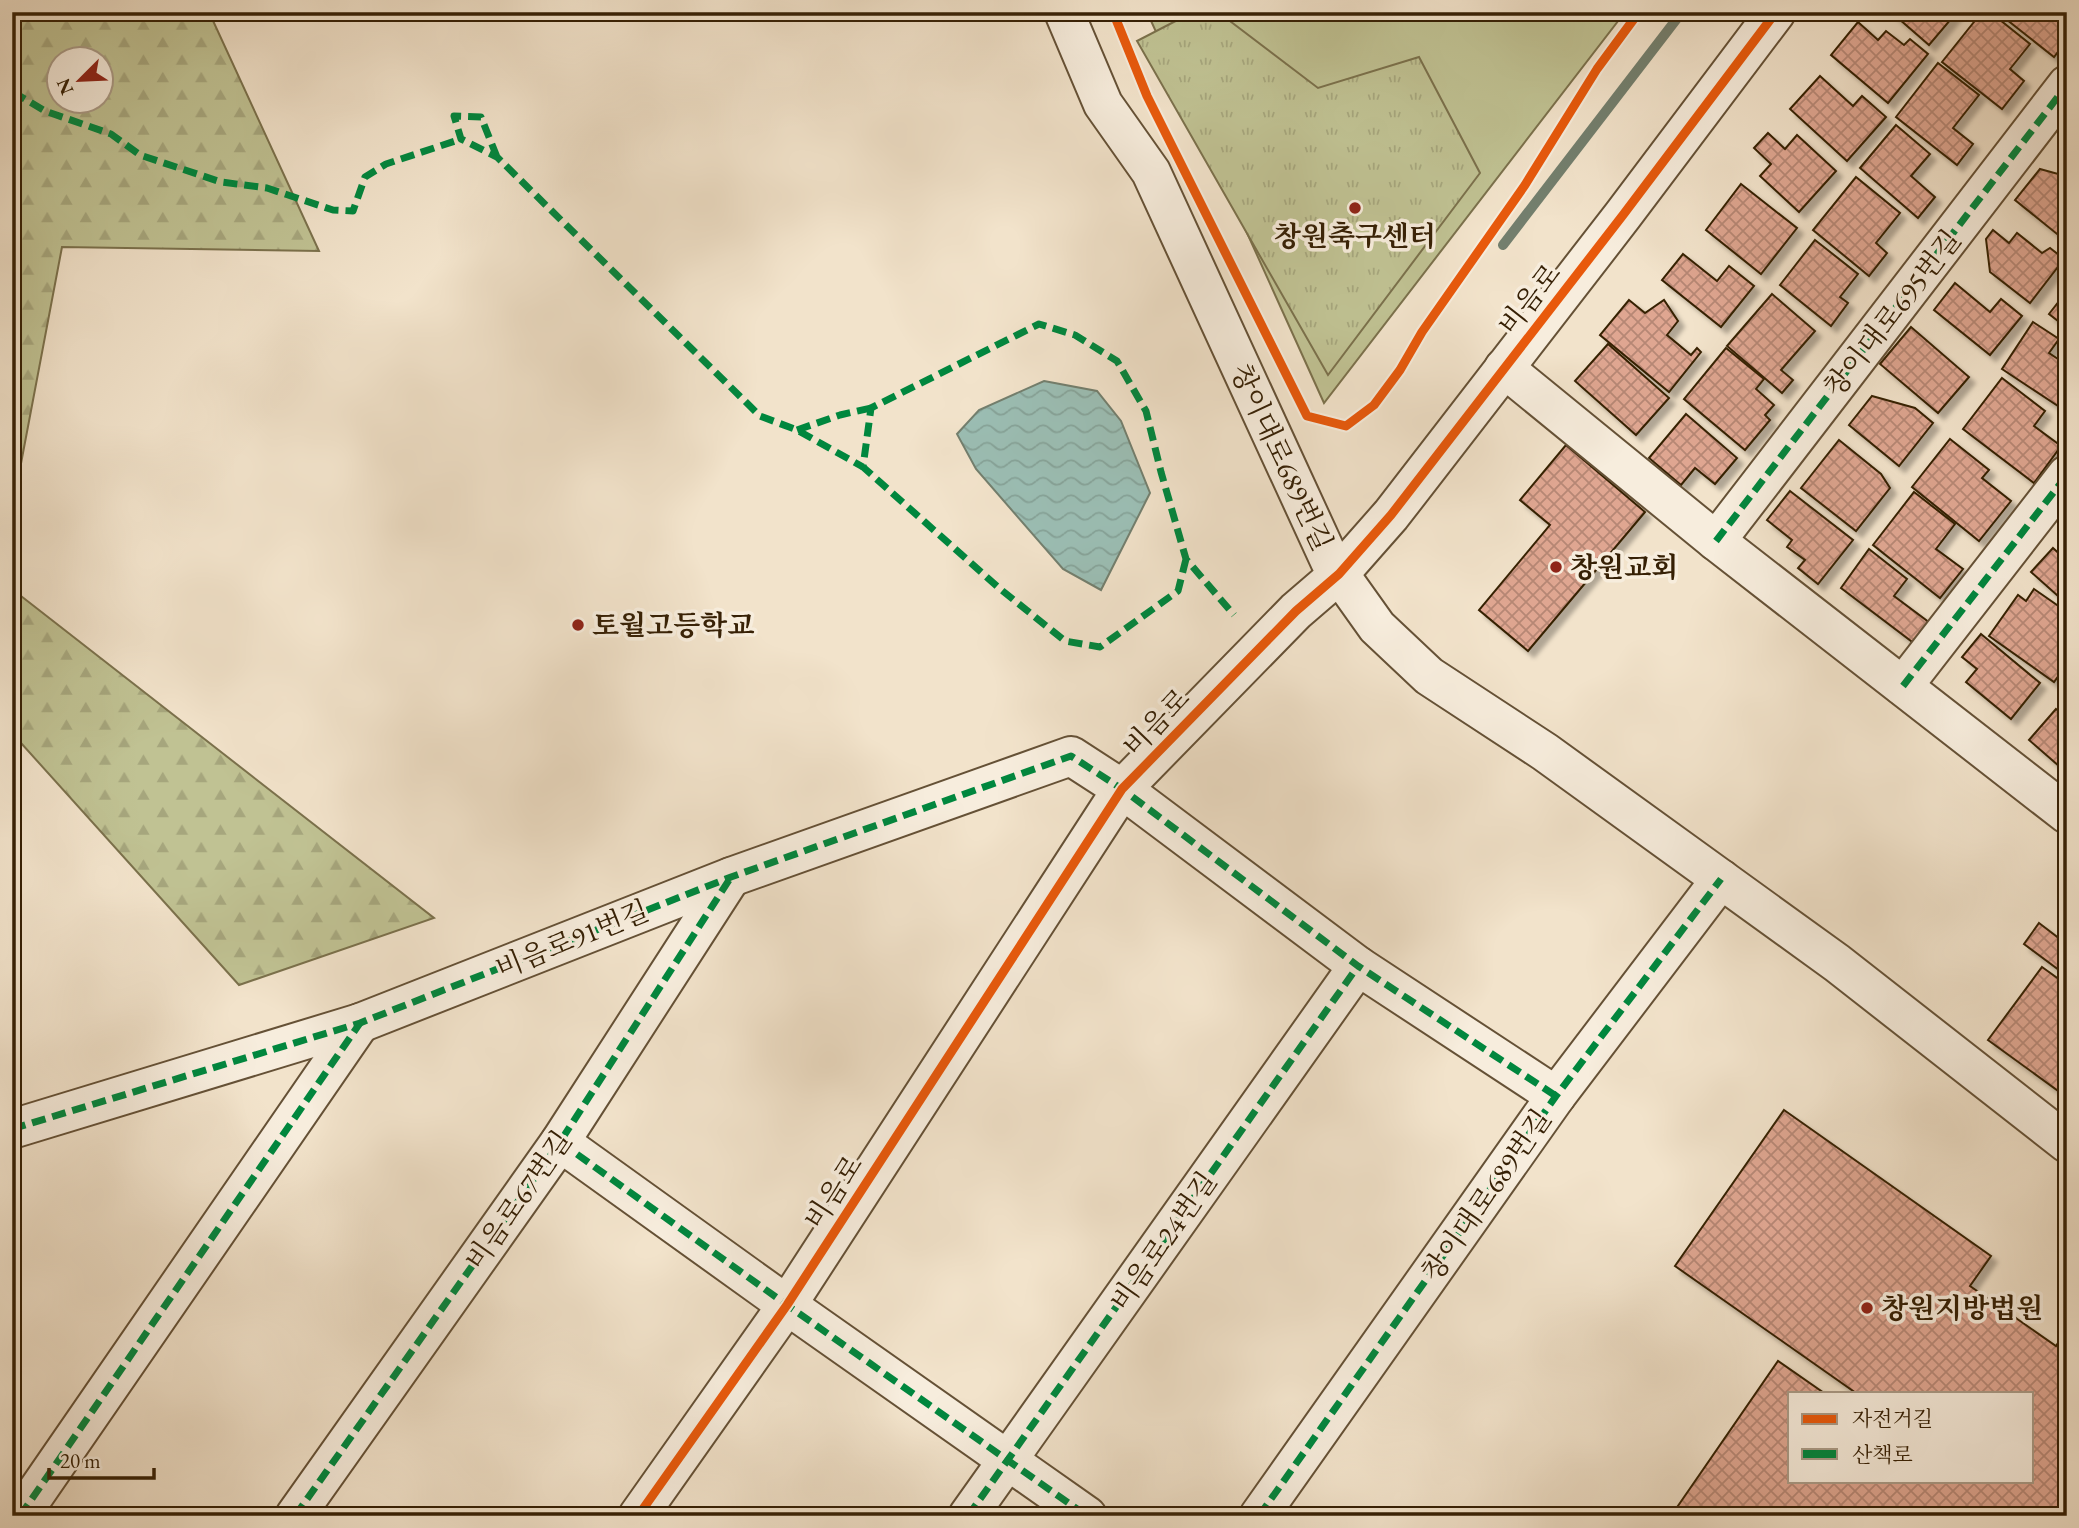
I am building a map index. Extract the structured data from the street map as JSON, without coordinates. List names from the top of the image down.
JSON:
{
  "streets": {
    "street": [
      "비음로",
      "창이대로695번길",
      "창이대로689번길",
      "비음로91번길",
      "비음로67번길",
      "비음로24번길"
    ]
  },
  "crossings": [
    ["비음로", "창이대로689번길"],
    ["비음로", "비음로91번길"],
    ["비음로", "비음로24번길"],
    ["비음로91번길", "비음로67번길"]
  ],
  "places": [
    "창원축구센터",
    "창원교회",
    "토월고등학교",
    "창원지방법원"
  ],
  "legend": ["자전거길", "산책로"],
  "scale_bar": "20 m",
  "north": "bottom left"
}
